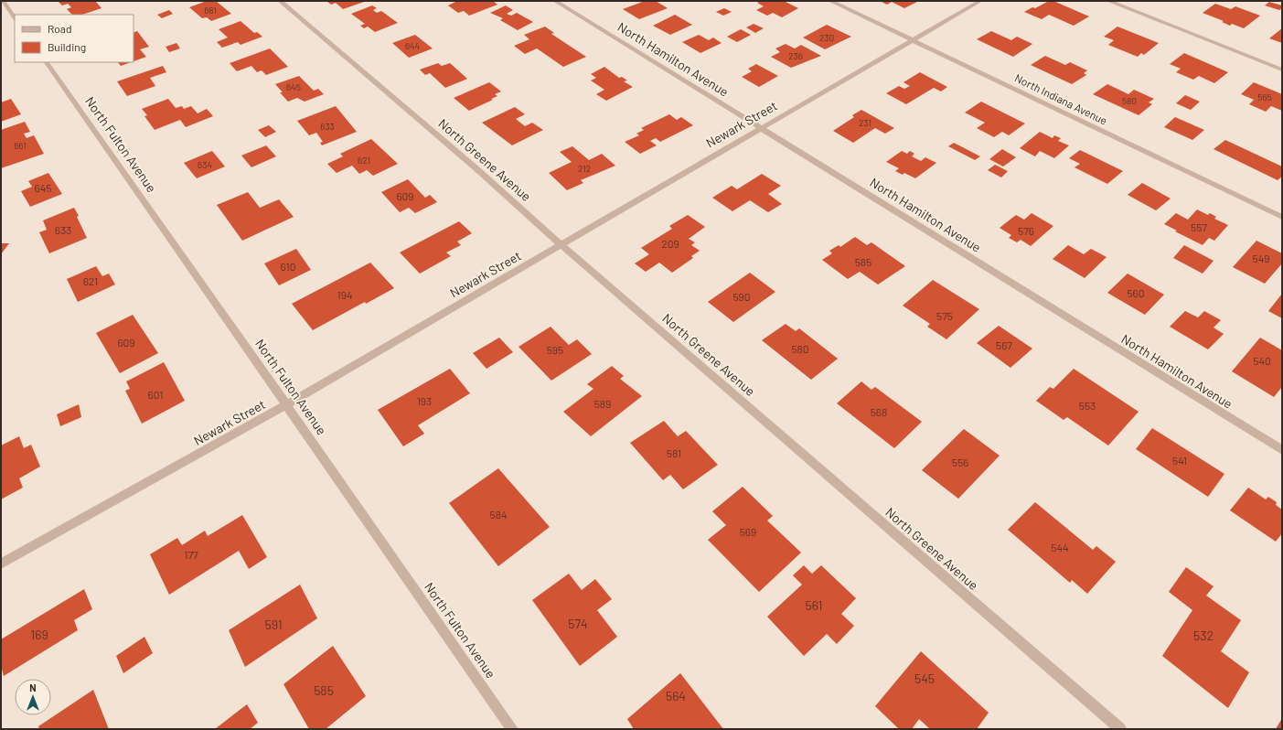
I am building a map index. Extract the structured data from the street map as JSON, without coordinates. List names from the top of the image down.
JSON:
{
  "streets": {
    "street": [
      "North Hamilton Avenue",
      "North Indiana Avenue",
      "Newark Street",
      "North Fulton Avenue",
      "North Greene Avenue"
    ]
  },
  "crossings": [
    ["North Hamilton Avenue", "Newark Street"],
    ["North Indiana Avenue", "Newark Street"],
    ["Newark Street", "North Fulton Avenue"],
    ["Newark Street", "North Greene Avenue"]
  ],
  "house_numbers": [
    "681",
    "230",
    "644",
    "236",
    "645",
    "565",
    "580",
    "231",
    "633",
    "661",
    "621",
    "634",
    "212",
    "645",
    "609",
    "557",
    "633",
    "576",
    "209",
    "549",
    "585",
    "610",
    "621",
    "560",
    "194",
    "590",
    "575",
    "609",
    "567",
    "580",
    "595",
    "540",
    "601",
    "193",
    "589",
    "553",
    "568",
    "581",
    "541",
    "556",
    "584",
    "569",
    "544",
    "177",
    "561",
    "574",
    "591",
    "169",
    "532",
    "545",
    "585",
    "564"
  ],
  "legend": ["Road", "Building"],
  "north": "top"
}
